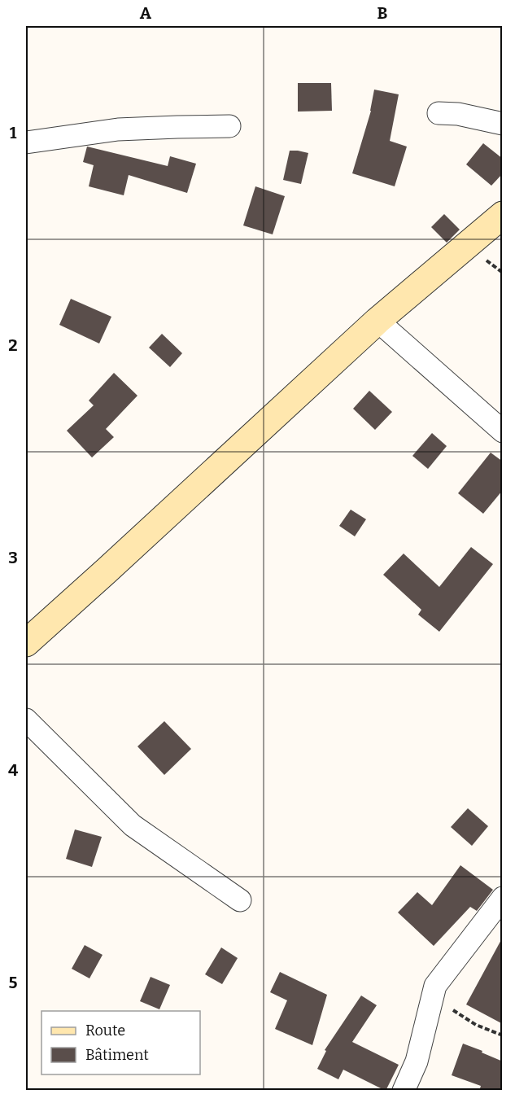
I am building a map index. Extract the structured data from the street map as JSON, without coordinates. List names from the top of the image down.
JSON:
{
  "legend": ["Route", "Bâtiment"],
  "grid": {
    "columns": ["A", "B"],
    "rows": [
      "1",
      "2",
      "3",
      "4",
      "5"
    ]
  }
}
